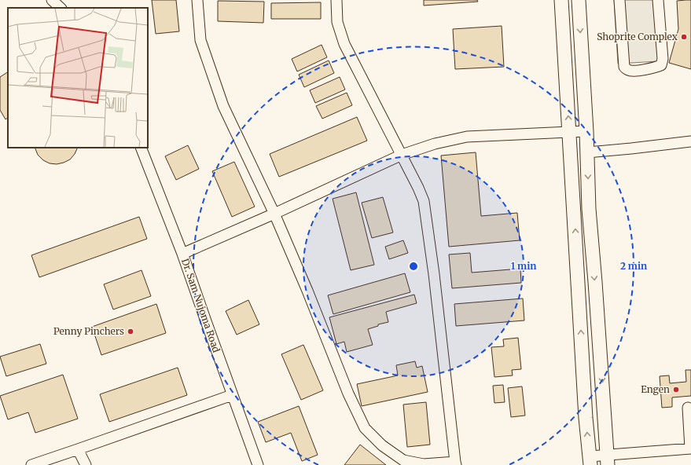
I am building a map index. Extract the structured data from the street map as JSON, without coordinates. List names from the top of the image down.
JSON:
{
  "streets": {
    "street": ["Dr. Sam Nujoma Road"]
  },
  "places": ["Shoprite Complex", "Penny Pinchers", "Engen"],
  "rings": ["1 min", "2 min"]
}
